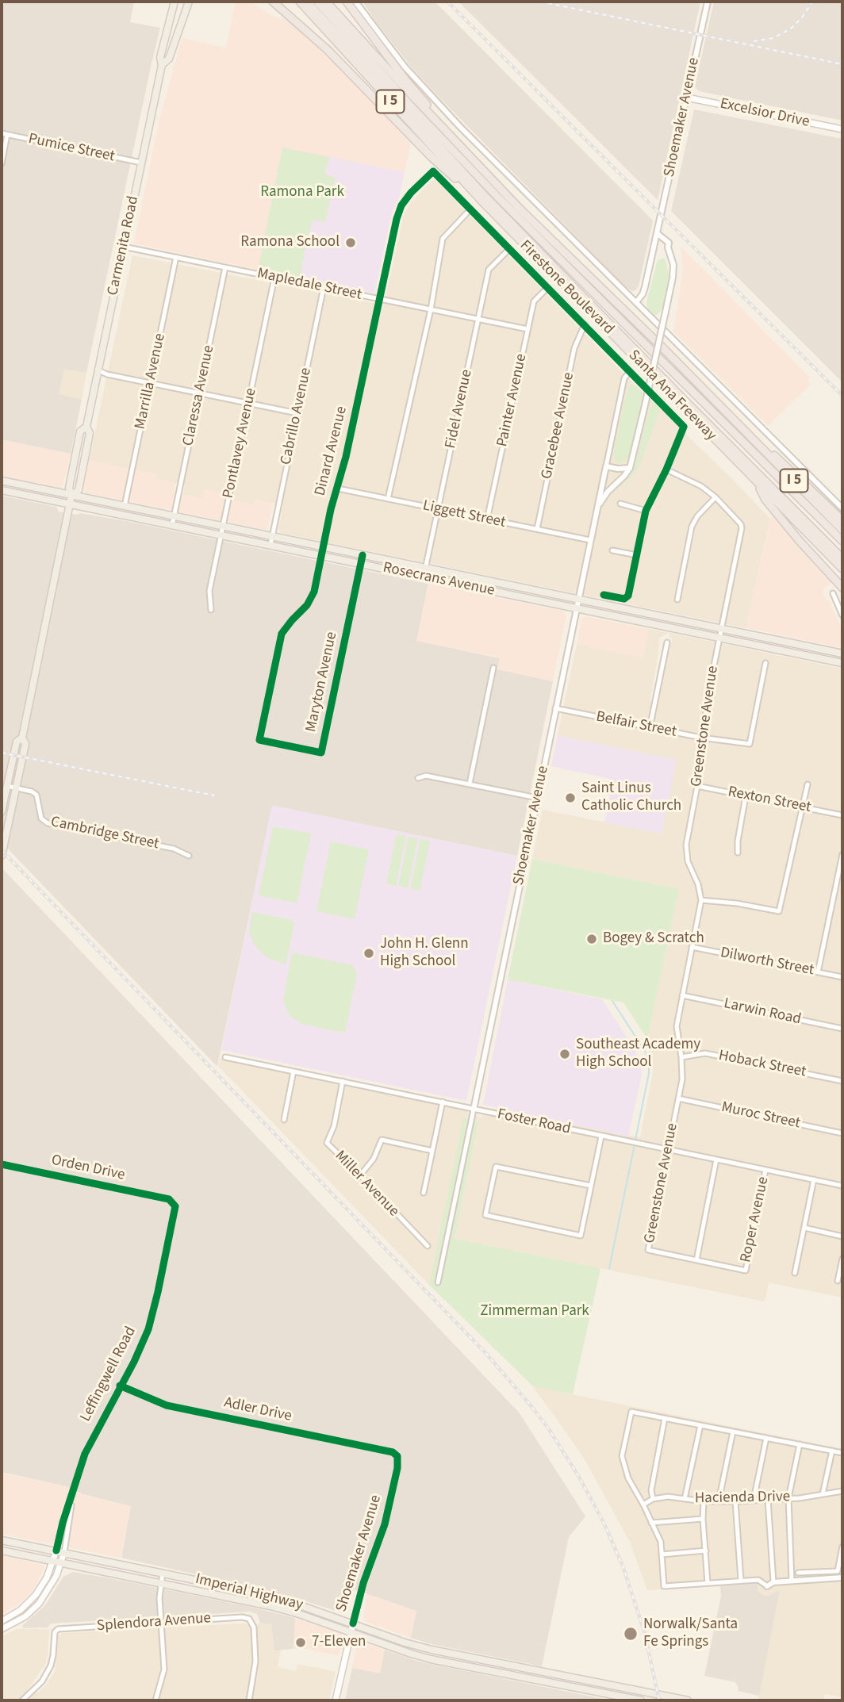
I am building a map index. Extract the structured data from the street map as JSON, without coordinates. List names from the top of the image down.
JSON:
{
  "streets": {
    "highway": ["I 5", "Santa Ana Freeway"],
    "main road": [
      "Excelsior Drive",
      "Shoemaker Avenue",
      "Carmenita Road",
      "Rosecrans Avenue",
      "Leffingwell Road",
      "Imperial Highway"
    ],
    "street": [
      "Pumice Street",
      "Mapledale Street",
      "Firestone Boulevard",
      "Marrilla Avenue",
      "Claressa Avenue",
      "Painter Avenue",
      "Fidel Avenue",
      "Cabrillo Avenue",
      "Gracebee Avenue",
      "Pontlavey Avenue",
      "Dinard Avenue",
      "Liggett Street",
      "Maryton Avenue",
      "Belfair Street",
      "Greenstone Avenue",
      "Rexton Street",
      "Cambridge Street",
      "Dilworth Street",
      "Larwin Road",
      "Hoback Street",
      "Muroc Street",
      "Foster Road",
      "Orden Drive",
      "Miller Avenue",
      "Roper Avenue",
      "Adler Drive",
      "Hacienda Drive",
      "Splendora Avenue"
    ]
  },
  "crossings": [
    ["Excelsior Drive", "Shoemaker Avenue"],
    ["Shoemaker Avenue", "Firestone Boulevard"],
    ["Shoemaker Avenue", "Liggett Street"],
    ["Shoemaker Avenue", "Rosecrans Avenue"],
    ["Shoemaker Avenue", "Belfair Street"],
    ["Shoemaker Avenue", "Foster Road"],
    ["Shoemaker Avenue", "Adler Drive"],
    ["Shoemaker Avenue", "Imperial Highway"],
    ["Pumice Street", "Carmenita Road"],
    ["Carmenita Road", "Mapledale Street"],
    ["Carmenita Road", "Rosecrans Avenue"],
    ["Carmenita Road", "Cambridge Street"],
    ["Mapledale Street", "Marrilla Avenue"],
    ["Mapledale Street", "Claressa Avenue"],
    ["Mapledale Street", "Painter Avenue"],
    ["Mapledale Street", "Fidel Avenue"],
    ["Mapledale Street", "Cabrillo Avenue"],
    ["Mapledale Street", "Pontlavey Avenue"],
    ["Mapledale Street", "Dinard Avenue"],
    ["Firestone Boulevard", "Painter Avenue"],
    ["Firestone Boulevard", "Fidel Avenue"],
    ["Firestone Boulevard", "Gracebee Avenue"],
    ["Firestone Boulevard", "Dinard Avenue"],
    ["Marrilla Avenue", "Rosecrans Avenue"],
    ["Claressa Avenue", "Rosecrans Avenue"],
    ["Painter Avenue", "Liggett Street"],
    ["Fidel Avenue", "Liggett Street"],
    ["Fidel Avenue", "Rosecrans Avenue"],
    ["Cabrillo Avenue", "Rosecrans Avenue"],
    ["Gracebee Avenue", "Liggett Street"],
    ["Pontlavey Avenue", "Rosecrans Avenue"],
    ["Dinard Avenue", "Liggett Street"],
    ["Dinard Avenue", "Rosecrans Avenue"],
    ["Dinard Avenue", "Maryton Avenue"],
    ["Rosecrans Avenue", "Maryton Avenue"],
    ["Rosecrans Avenue", "Greenstone Avenue"],
    ["Belfair Street", "Greenstone Avenue"],
    ["Greenstone Avenue", "Rexton Street"],
    ["Greenstone Avenue", "Dilworth Street"],
    ["Greenstone Avenue", "Larwin Road"],
    ["Greenstone Avenue", "Hoback Street"],
    ["Greenstone Avenue", "Muroc Street"],
    ["Greenstone Avenue", "Foster Road"],
    ["Greenstone Avenue", "Roper Avenue"],
    ["Foster Road", "Miller Avenue"],
    ["Foster Road", "Roper Avenue"],
    ["Orden Drive", "Leffingwell Road"],
    ["Leffingwell Road", "Adler Drive"],
    ["Leffingwell Road", "Imperial Highway"]
  ],
  "parks": ["Ramona Park", "Zimmerman Park"],
  "places": [
    "Ramona School",
    "Saint Linus Catholic Church",
    "Bogey & Scratch",
    "John H. Glenn High School",
    "Southeast Academy High School",
    "Norwalk/Santa Fe Springs",
    "7-Eleven"
  ]
}
